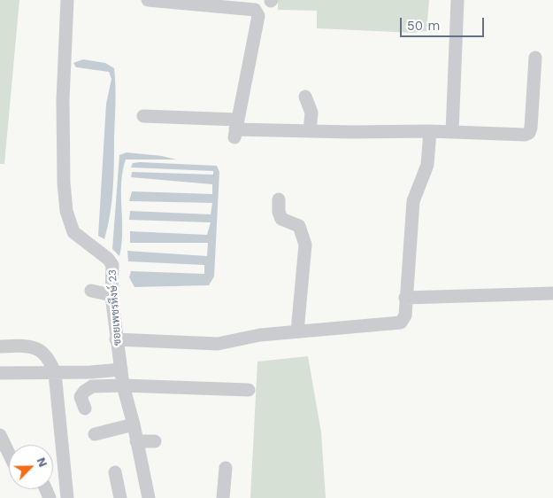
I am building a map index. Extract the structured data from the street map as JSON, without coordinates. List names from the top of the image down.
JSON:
{
  "streets": {
    "street": ["ซอยเพชรหึงษ์ 23"]
  },
  "scale_bar": "50 m",
  "north": "top right"
}
